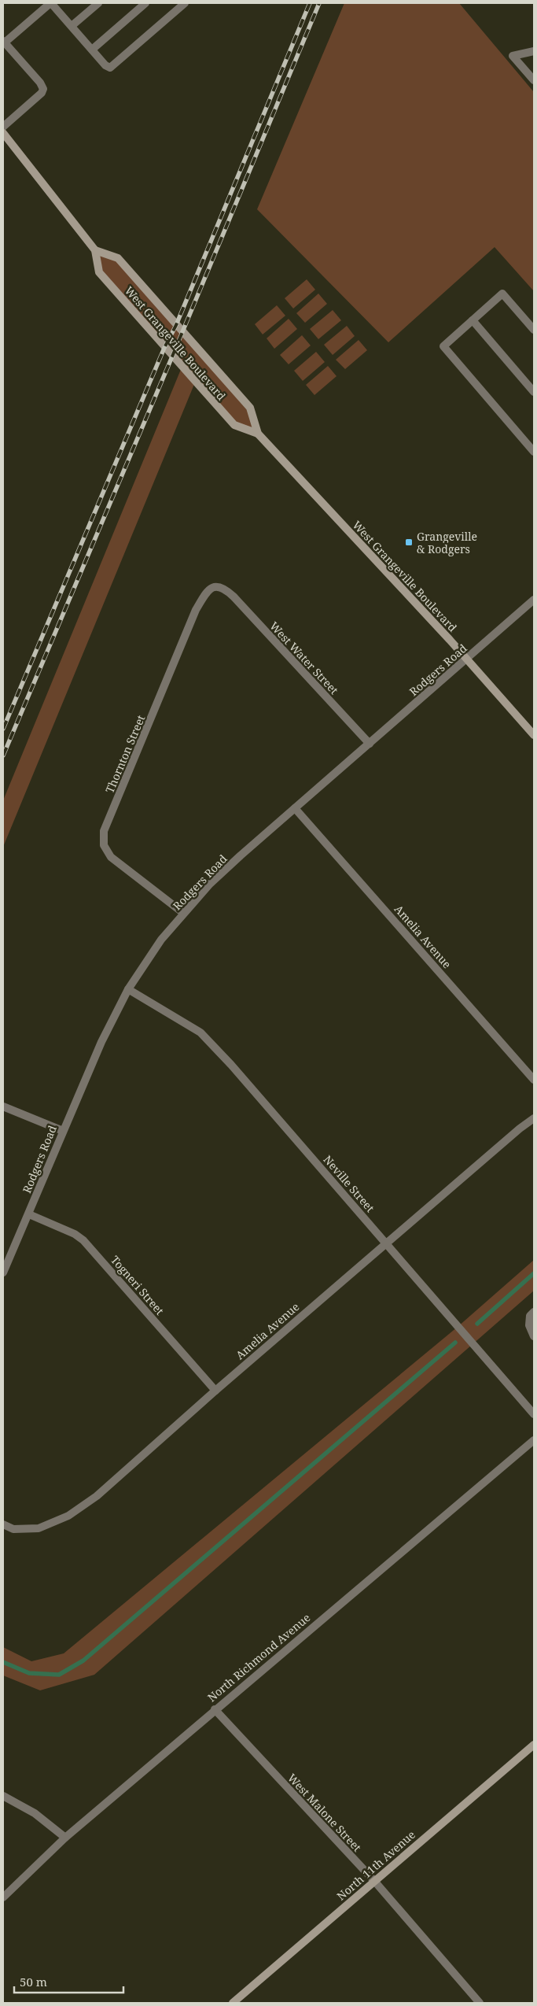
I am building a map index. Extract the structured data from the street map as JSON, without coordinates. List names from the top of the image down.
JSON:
{
  "streets": {
    "main road": ["West Grangeville Boulevard", "North 11th Avenue"],
    "street": [
      "West Water Street",
      "Rodgers Road",
      "Thornton Street",
      "Amelia Avenue",
      "Neville Street",
      "Togneri Street",
      "North Richmond Avenue",
      "West Malone Street"
    ]
  },
  "crossings": [
    ["West Grangeville Boulevard", "Rodgers Road"],
    ["West Water Street", "Rodgers Road"],
    ["West Water Street", "Thornton Street"],
    ["Rodgers Road", "Thornton Street"],
    ["Rodgers Road", "Amelia Avenue"],
    ["Rodgers Road", "Neville Street"],
    ["Rodgers Road", "Togneri Street"],
    ["Amelia Avenue", "Neville Street"],
    ["Amelia Avenue", "Togneri Street"],
    ["North Richmond Avenue", "West Malone Street"],
    ["West Malone Street", "North 11th Avenue"]
  ],
  "places": {
    "transit": ["Grangeville & Rodgers"]
  },
  "scale_bar": "50 m"
}
